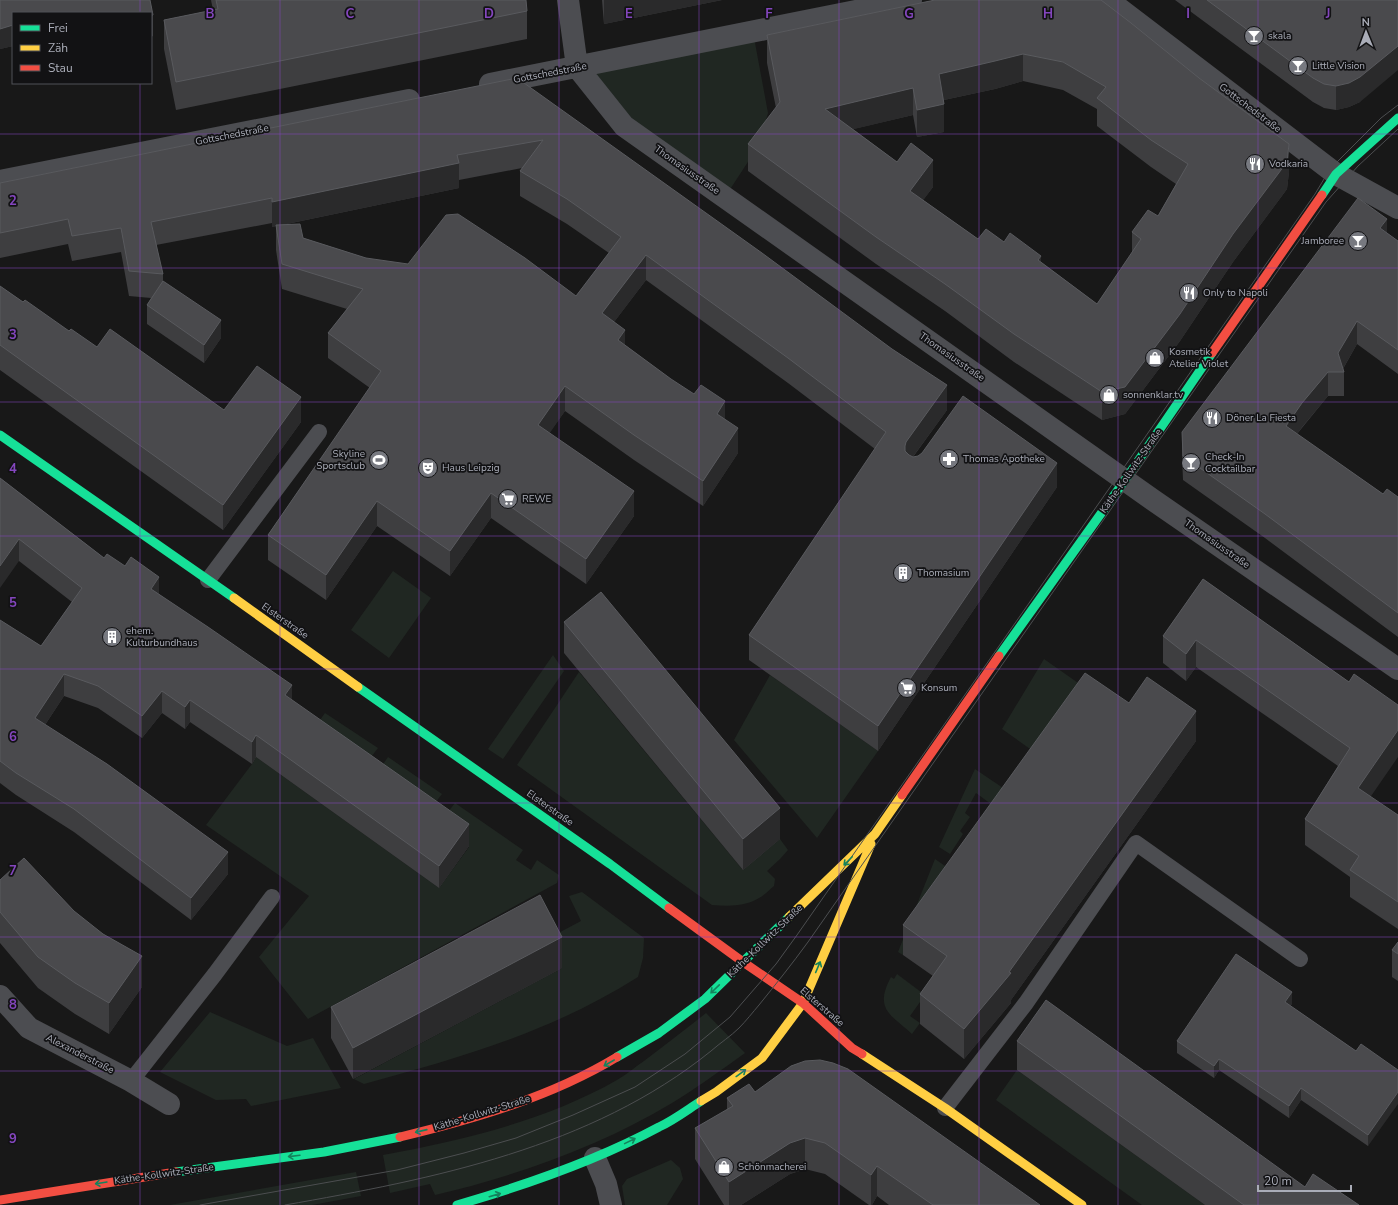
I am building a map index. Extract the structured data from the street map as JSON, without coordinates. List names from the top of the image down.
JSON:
{
  "streets": {
    "street": [
      "Gottschedstraße",
      "Thomasiusstraße",
      "Käthe-Kollwitz-Straße",
      "Elsterstraße",
      "Alexanderstraße"
    ]
  },
  "crossings": [
    ["Gottschedstraße", "Thomasiusstraße"],
    ["Gottschedstraße", "Käthe-Kollwitz-Straße"],
    ["Thomasiusstraße", "Käthe-Kollwitz-Straße"],
    ["Käthe-Kollwitz-Straße", "Elsterstraße"]
  ],
  "places": {
    "bar": [
      "skala",
      "Little Vision",
      "Jamboree",
      "Check-In Cocktailbar"
    ],
    "restaurant": ["Vodkaria", "Only to Napoli", "Döner La Fiesta"],
    "shop": ["Kosmetik Atelier Violet", "sonnenklar.tv", "Schönmacherei"],
    "pharmacy": ["Thomas Apotheke"],
    "sports": ["Skyline Sportsclub"],
    "theatre": ["Haus Leipzig"],
    "supermarket": ["REWE", "Konsum"],
    "building": ["Thomasium", "ehem. Kulturbundhaus"]
  },
  "legend": ["Frei", "Zäh", "Stau"],
  "scale_bar": "20 m",
  "north": "top",
  "grid": {
    "columns": [
      "B",
      "C",
      "D",
      "E",
      "F",
      "G",
      "H",
      "I",
      "J"
    ],
    "rows": [
      "2",
      "3",
      "4",
      "5",
      "6",
      "7",
      "8",
      "9"
    ]
  }
}
